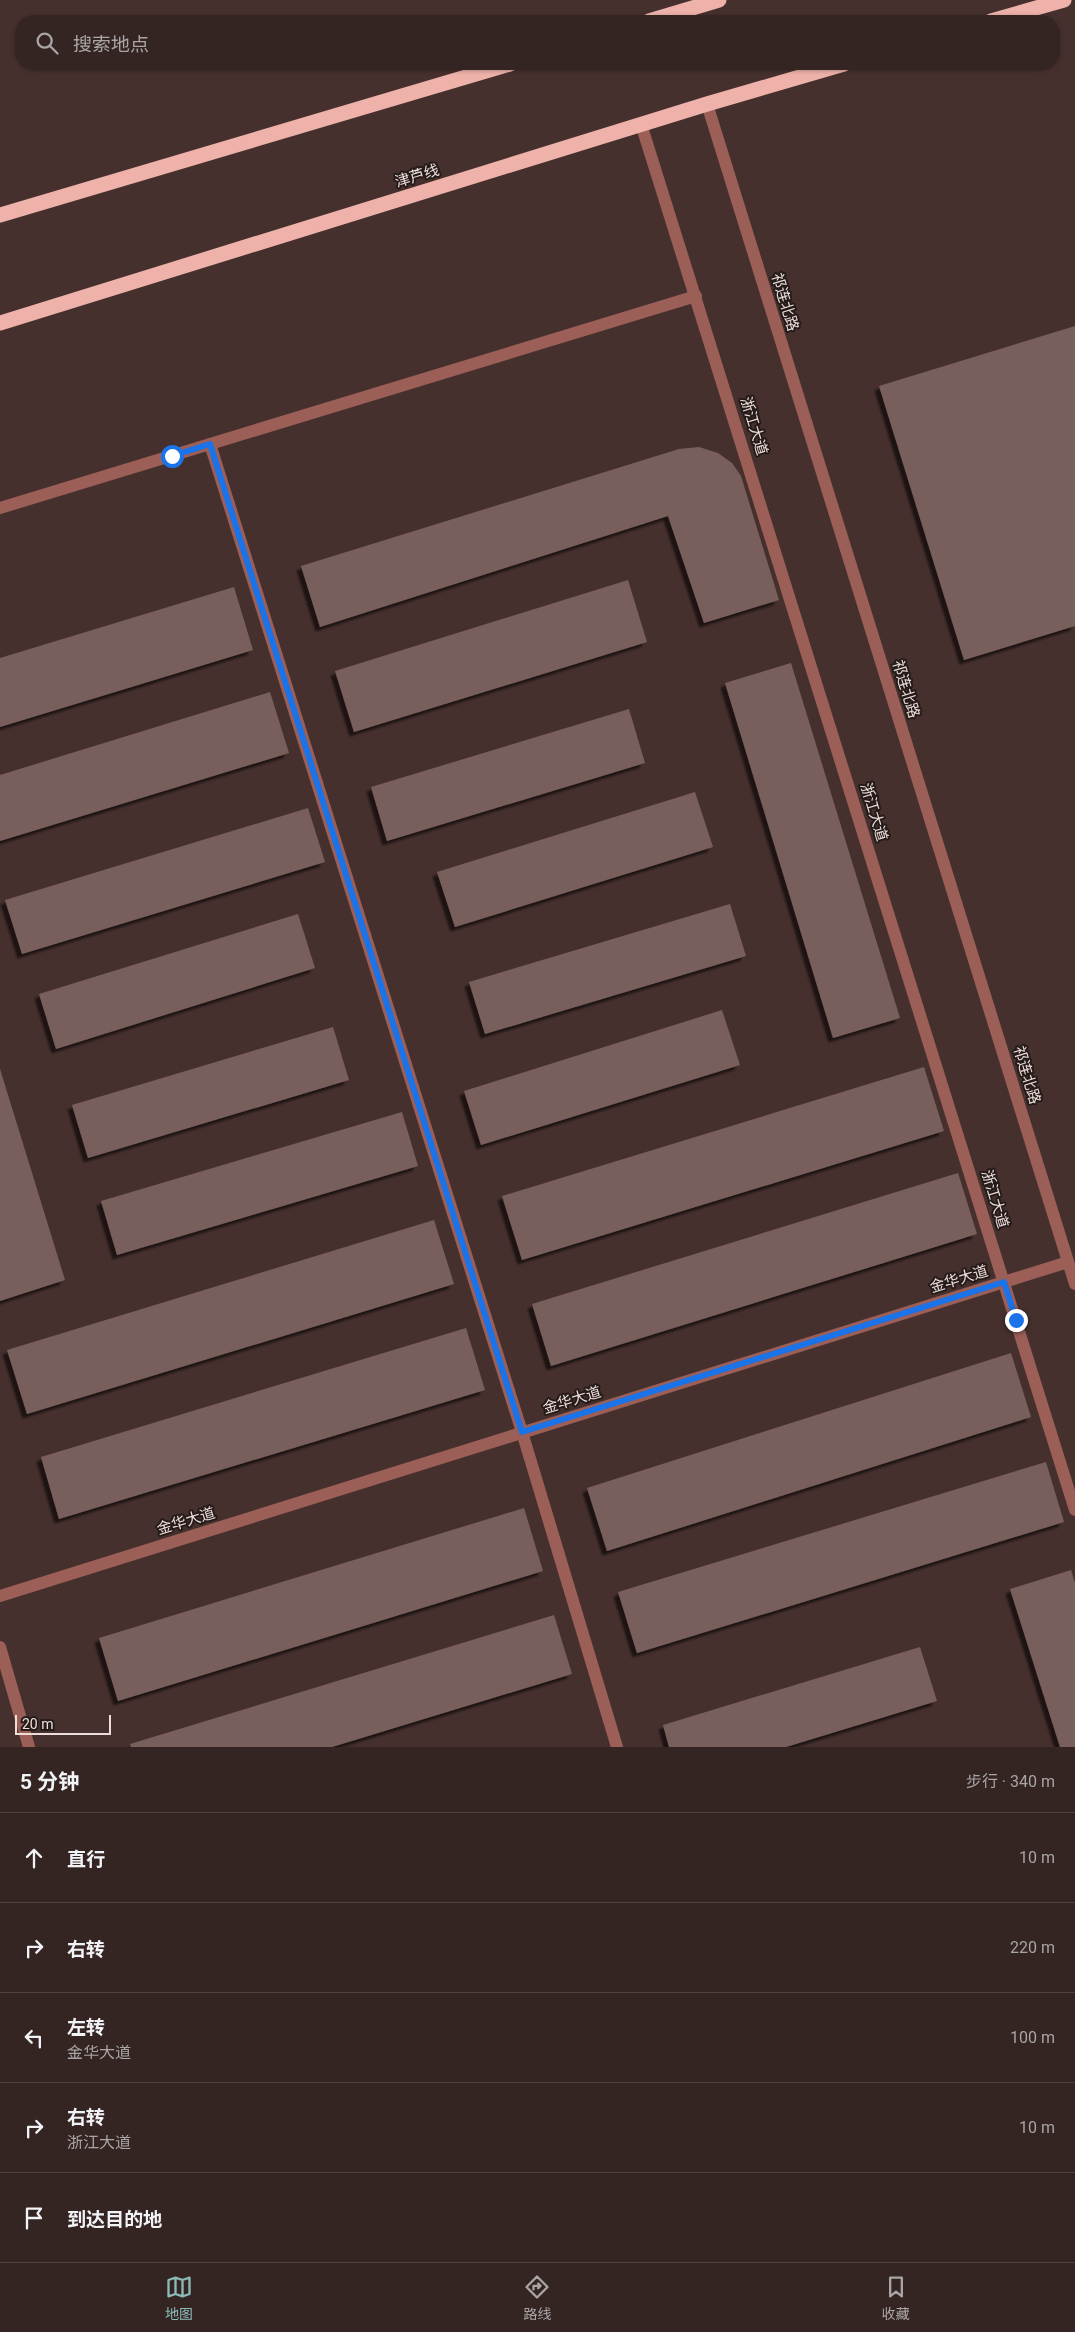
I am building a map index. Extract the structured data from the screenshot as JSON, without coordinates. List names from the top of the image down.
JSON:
{
  "streets": {
    "highway": ["津芦线"],
    "street": ["祁连北路", "浙江大道", "金华大道"]
  },
  "crossings": [
    ["津芦线", "祁连北路"],
    ["津芦线", "浙江大道"],
    ["祁连北路", "金华大道"],
    ["浙江大道", "金华大道"]
  ],
  "scale_bar": "20 m",
  "page": {
    "search": "搜索地点",
    "scale": "20 m",
    "heading": ["5 分钟", "步行 · 340 m"],
    "list": [
      ["直行", "10 m"],
      ["右转", "220 m"],
      ["左转", "金华大道", "100 m"],
      ["右转", "浙江大道", "10 m"],
      "到达目的地"
    ],
    "nav": ["地图", "路线", "收藏"]
  }
}
